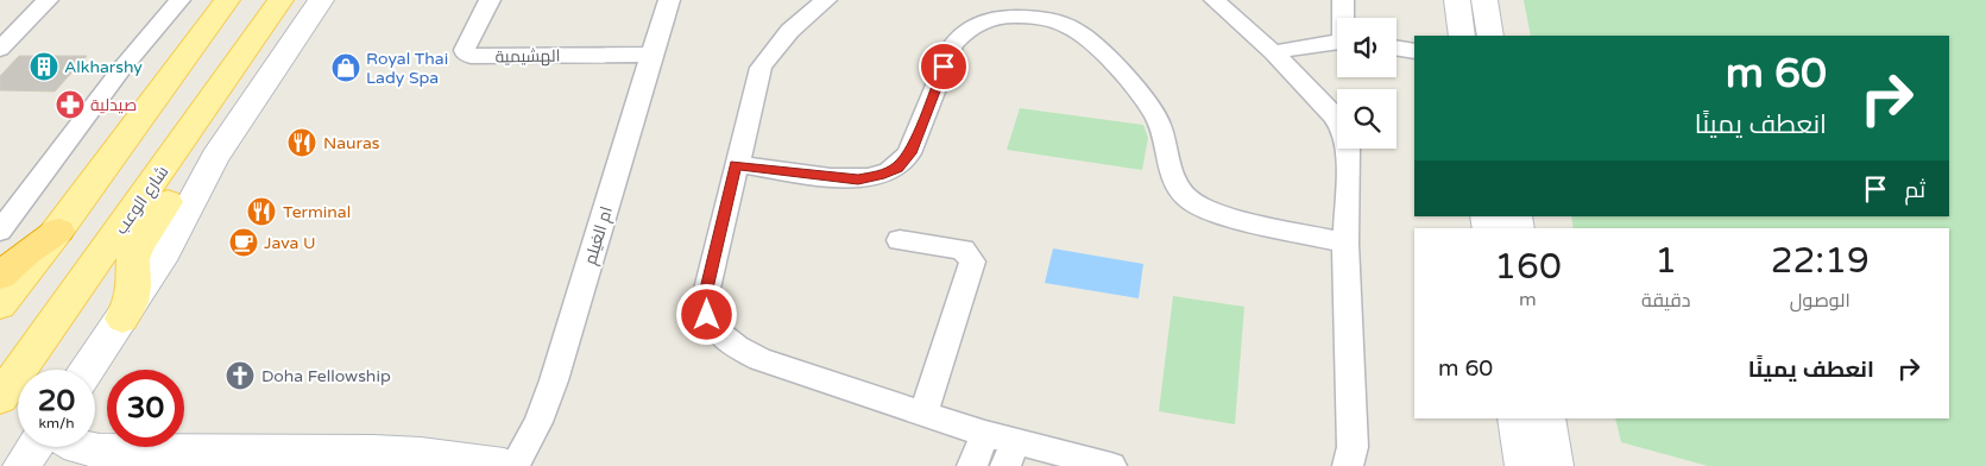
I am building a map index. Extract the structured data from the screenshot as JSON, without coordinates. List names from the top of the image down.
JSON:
{
  "streets": {
    "main road": ["شارع الوعب"],
    "street": ["الهشيمية", "ام الغيلم"]
  },
  "crossings": [
    ["الهشيمية", "ام الغيلم"]
  ],
  "places": {
    "building": ["Alkharshy"],
    "shop": ["Royal Thai Lady Spa"],
    "pharmacy": ["صيدلية"],
    "restaurant": ["Nauras", "Terminal"],
    "cafe": ["Java U"],
    "church": ["Doha Fellowship"]
  },
  "page": {
    "turn": ["60 m", "انعطف يمينًا"],
    "then": "ثم",
    "eta": [
      "22:19",
      "الوصول",
      "1",
      "دقيقة",
      "160",
      "m"
    ],
    "list": [
      {
        "name": "انعطف يمينًا",
        "value": "60 m"
      }
    ],
    "speed": "20 km/h",
    "limit": "30"
  }
}
